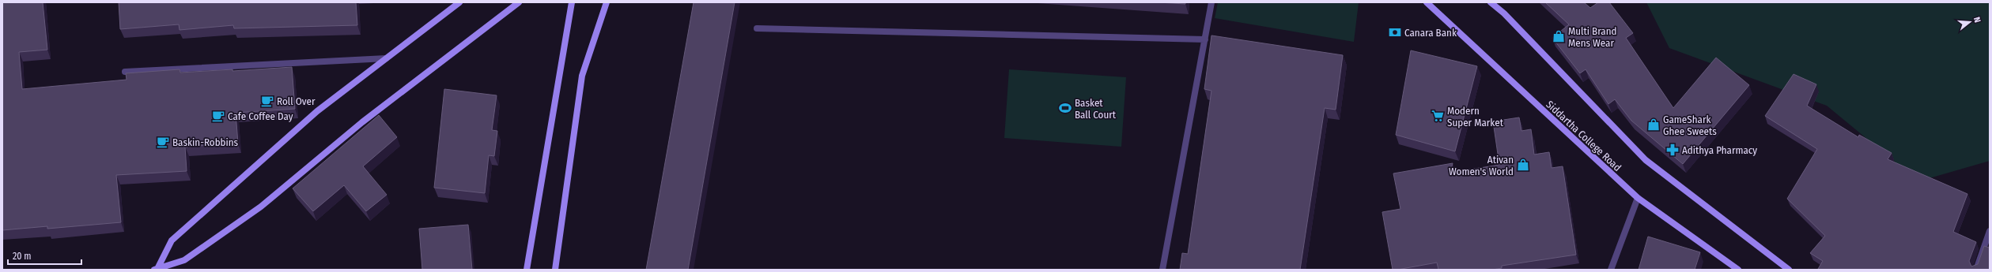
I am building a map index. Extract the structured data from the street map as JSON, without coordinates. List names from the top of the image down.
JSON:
{
  "streets": {
    "street": ["Siddartha College Road"]
  },
  "places": {
    "bank": ["Canara Bank"],
    "shop": ["Multi Brand Mens Wear", "GameShark Ghee Sweets", "Ativan Women's World"],
    "cafe": ["Roll Over", "Cafe Coffee Day", "Baskin-Robbins"],
    "sports": ["Basket Ball Court"],
    "supermarket": ["Modern Super Market"],
    "pharmacy": ["Adithya Pharmacy"]
  },
  "scale_bar": "20 m",
  "north": "right"
}
